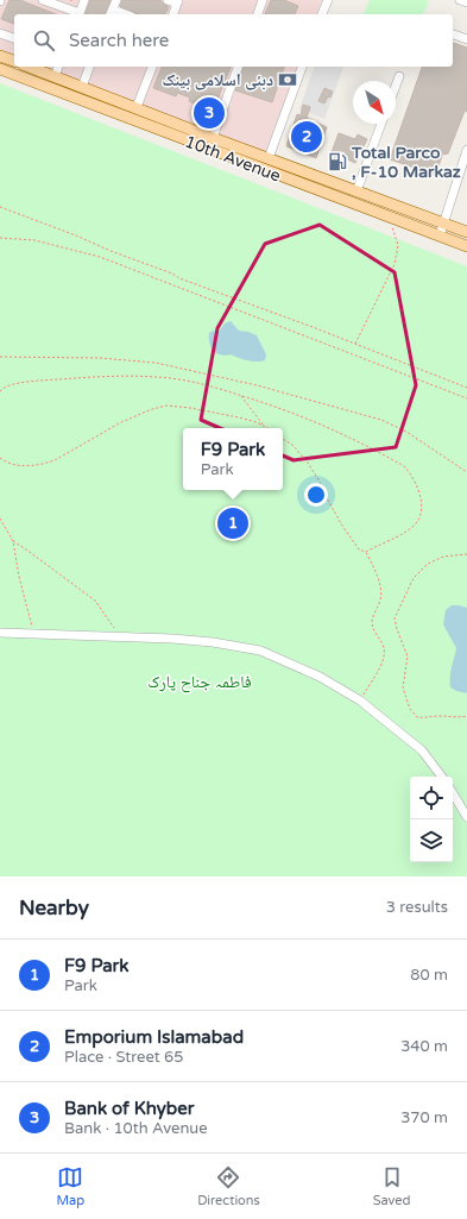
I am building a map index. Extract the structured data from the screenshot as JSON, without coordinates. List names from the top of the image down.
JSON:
{
  "streets": {
    "main road": ["10th Avenue"]
  },
  "parks": ["فاطمہ جناح پارک"],
  "places": {
    "bank": ["دبئی اسلامی بینک"],
    "fuel station": ["Total Parco , F-10 Markaz"]
  },
  "north": "bottom right",
  "page": {
    "search": "Search here",
    "pins": ["3", "2", "1"],
    "popup": ["F9 Park", "Park"],
    "heading": ["Nearby", "3 results"],
    "list": [
      {
        "mark": "1",
        "name": "F9 Park",
        "note": "Park",
        "value": "80 m"
      },
      {
        "mark": "2",
        "name": "Emporium Islamabad",
        "note": "Place · Street 65",
        "value": "340 m"
      },
      {
        "mark": "3",
        "name": "Bank of Khyber",
        "note": "Bank · 10th Avenue",
        "value": "370 m"
      }
    ],
    "nav": ["Map", "Directions", "Saved"]
  }
}
